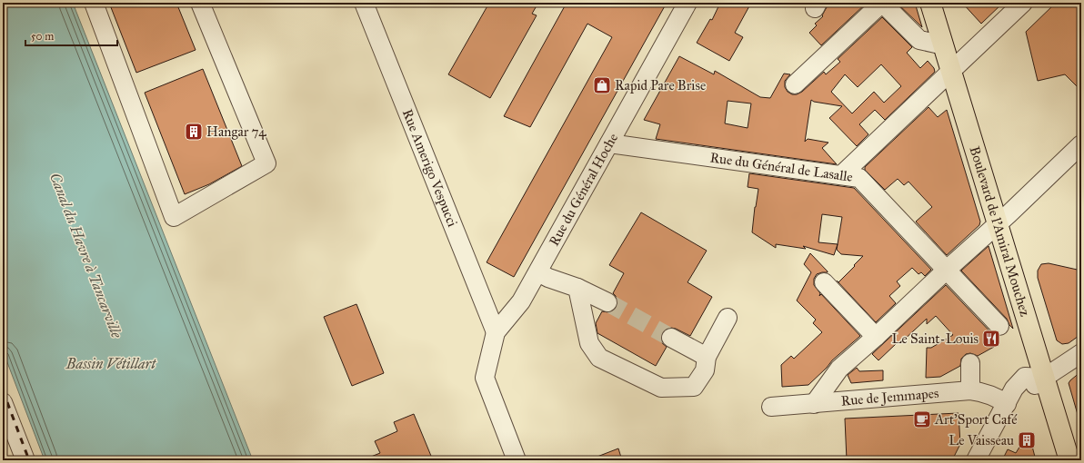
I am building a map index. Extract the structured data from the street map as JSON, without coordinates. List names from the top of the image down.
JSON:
{
  "streets": {
    "main road": ["Boulevard de l'Amiral Mouchez"],
    "street": [
      "Rue du Général de Lasalle",
      "Rue Amerigo Vespucci",
      "Rue du Général Hoche",
      "Rue de Jemmapes"
    ]
  },
  "crossings": [
    ["Rue du Général de Lasalle", "Rue du Général Hoche"],
    ["Rue Amerigo Vespucci", "Rue du Général Hoche"]
  ],
  "water": ["Canal du Havre à Tancarville", "Bassin Vétillart"],
  "places": {
    "shop": ["Rapid Pare Brise"],
    "building": ["Hangar 74", "Le Vaisseau"],
    "restaurant": ["Le Saint-Louis"],
    "cafe": ["Art'Sport Café"]
  },
  "scale_bar": "50 m"
}
